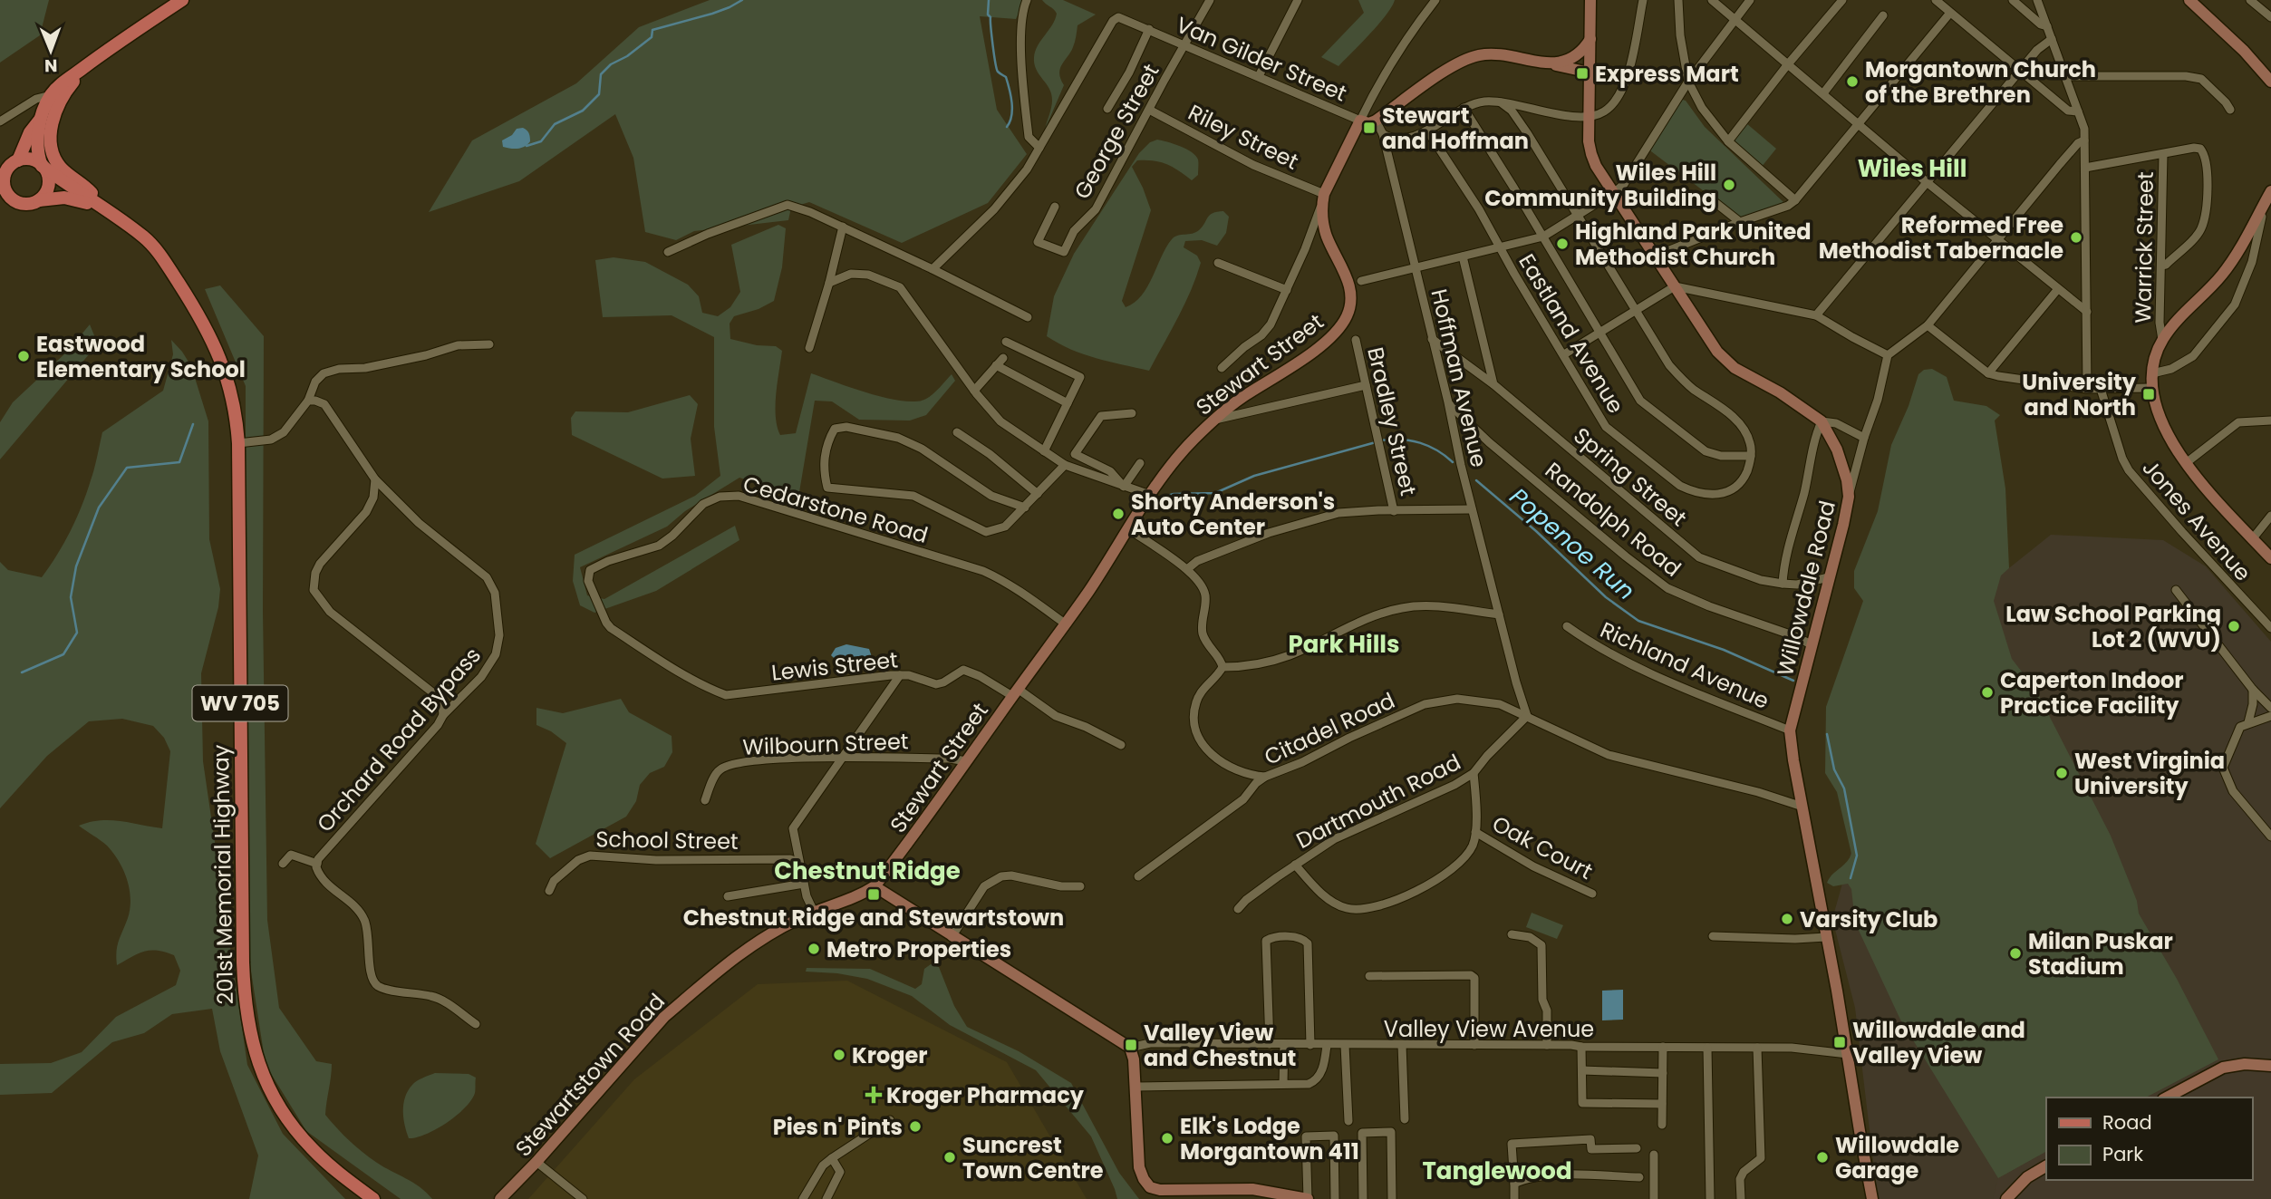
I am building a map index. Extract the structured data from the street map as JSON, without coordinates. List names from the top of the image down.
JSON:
{
  "streets": {
    "main road": ["WV 705", "201st Memorial Highway"],
    "street": [
      "Van Gilder Street",
      "George Street",
      "Riley Street",
      "Warrick Street",
      "Eastland Avenue",
      "Stewart Street",
      "Hoffman Avenue",
      "Bradley Street",
      "Spring Street",
      "Cedarstone Road",
      "Randolph Road",
      "Jones Avenue",
      "Willowdale Road",
      "Richland Avenue",
      "Lewis Street",
      "Citadel Road",
      "Orchard Road Bypass",
      "Wilbourn Street",
      "Dartmouth Road",
      "School Street",
      "Oak Court",
      "Valley View Avenue",
      "Stewartstown Road"
    ]
  },
  "crossings": [
    ["Van Gilder Street", "George Street"],
    ["George Street", "Riley Street"],
    ["Riley Street", "Stewart Street"],
    ["Stewart Street", "Cedarstone Road"],
    ["Stewart Street", "Lewis Street"],
    ["Stewart Street", "Wilbourn Street"],
    ["Stewart Street", "Stewartstown Road"],
    ["Hoffman Avenue", "Spring Street"],
    ["Hoffman Avenue", "Randolph Road"],
    ["Hoffman Avenue", "Citadel Road"],
    ["Hoffman Avenue", "Dartmouth Road"],
    ["Spring Street", "Willowdale Road"],
    ["Cedarstone Road", "Lewis Street"],
    ["Randolph Road", "Willowdale Road"],
    ["Willowdale Road", "Richland Avenue"],
    ["Willowdale Road", "Citadel Road"],
    ["Willowdale Road", "Valley View Avenue"],
    ["Citadel Road", "Dartmouth Road"]
  ],
  "districts": [
    "Wiles Hill",
    "Park Hills",
    "Chestnut Ridge",
    "Tanglewood"
  ],
  "water": ["Popenoe Run"],
  "places": {
    "transit": [
      "Express Mart",
      "Stewart and Hoffman",
      "University and North",
      "Chestnut Ridge and Stewartstown",
      "Willowdale and Valley View",
      "Valley View and Chestnut"
    ],
    "other": [
      "Morgantown Church of the Brethren",
      "Wiles Hill Community Building",
      "Reformed Free Methodist Tabernacle",
      "Highland Park United Methodist Church",
      "Eastwood Elementary School",
      "Shorty Anderson's Auto Center",
      "Law School Parking Lot 2 (WVU)",
      "Caperton Indoor Practice Facility",
      "West Virginia University",
      "Varsity Club",
      "Metro Properties",
      "Milan Puskar Stadium",
      "Kroger",
      "Pies n' Pints",
      "Elk's Lodge Morgantown 411",
      "Suncrest Town Centre",
      "Willowdale Garage"
    ],
    "health": ["Kroger Pharmacy"]
  },
  "legend": ["Road", "Park"],
  "north": "bottom"
}
